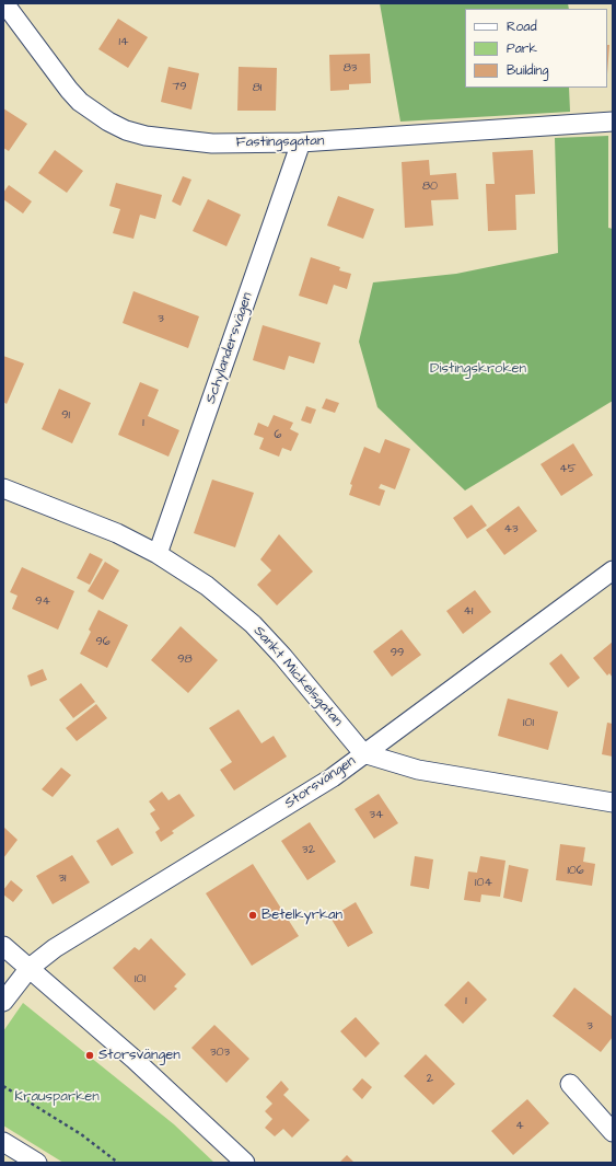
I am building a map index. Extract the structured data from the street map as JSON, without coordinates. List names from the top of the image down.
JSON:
{
  "streets": {
    "street": [
      "Fastingsgatan",
      "Schylandersvägen",
      "Sankt Mickelsgatan",
      "Storsvängen"
    ]
  },
  "crossings": [
    ["Fastingsgatan", "Schylandersvägen"],
    ["Schylandersvägen", "Sankt Mickelsgatan"],
    ["Sankt Mickelsgatan", "Storsvängen"]
  ],
  "parks": ["Distingskroken", "Krausparken"],
  "places": ["Betelkyrkan", "Storsvängen"],
  "house_numbers": [
    "14",
    "83",
    "79",
    "81",
    "80",
    "3",
    "91",
    "1",
    "6",
    "45",
    "43",
    "94",
    "41",
    "96",
    "99",
    "98",
    "101",
    "34",
    "32",
    "106",
    "31",
    "104",
    "101",
    "1",
    "3",
    "303",
    "2",
    "4"
  ],
  "legend": ["Road", "Park", "Building"]
}
